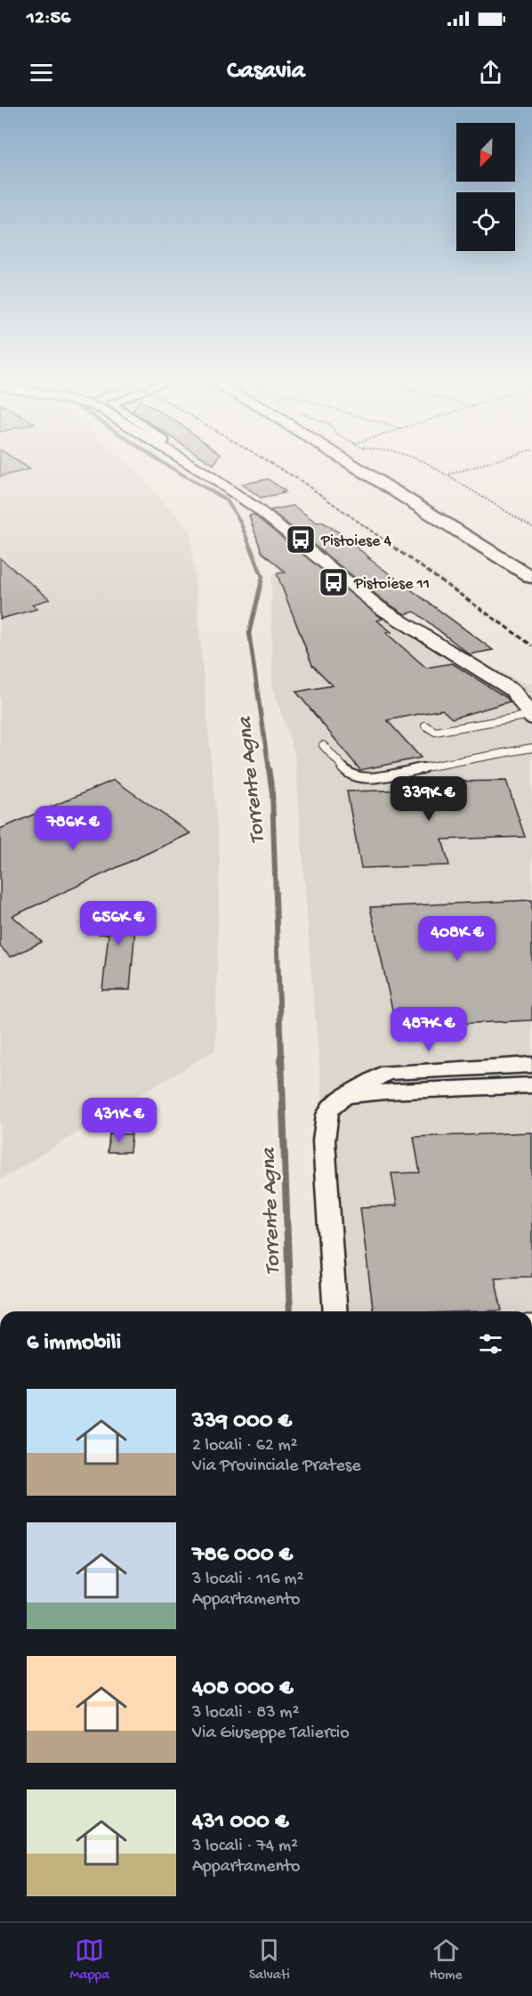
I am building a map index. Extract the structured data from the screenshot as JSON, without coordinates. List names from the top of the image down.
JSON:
{
  "water": ["Torrente Agna"],
  "places": {
    "bus stop": ["Pistoiese 4", "Pistoiese 11"]
  },
  "north": "bottom left",
  "page": {
    "status": "12:56",
    "header": "Casavia",
    "price": [
      "339K €",
      "786K €",
      "656K €",
      "408K €",
      "487K €",
      "431K €"
    ],
    "heading": "6 immobili",
    "list": [
      {
        "name": "339 000 €",
        "note": "2 locali · 62 m² · Via Provinciale Pratese"
      },
      {
        "name": "786 000 €",
        "note": "3 locali · 116 m² · Appartamento"
      },
      {
        "name": "408 000 €",
        "note": "3 locali · 83 m² · Via Giuseppe Taliercio"
      },
      {
        "name": "431 000 €",
        "note": "3 locali · 74 m² · Appartamento"
      }
    ],
    "tabs": ["Mappa", "Salvati", "Home"]
  }
}
